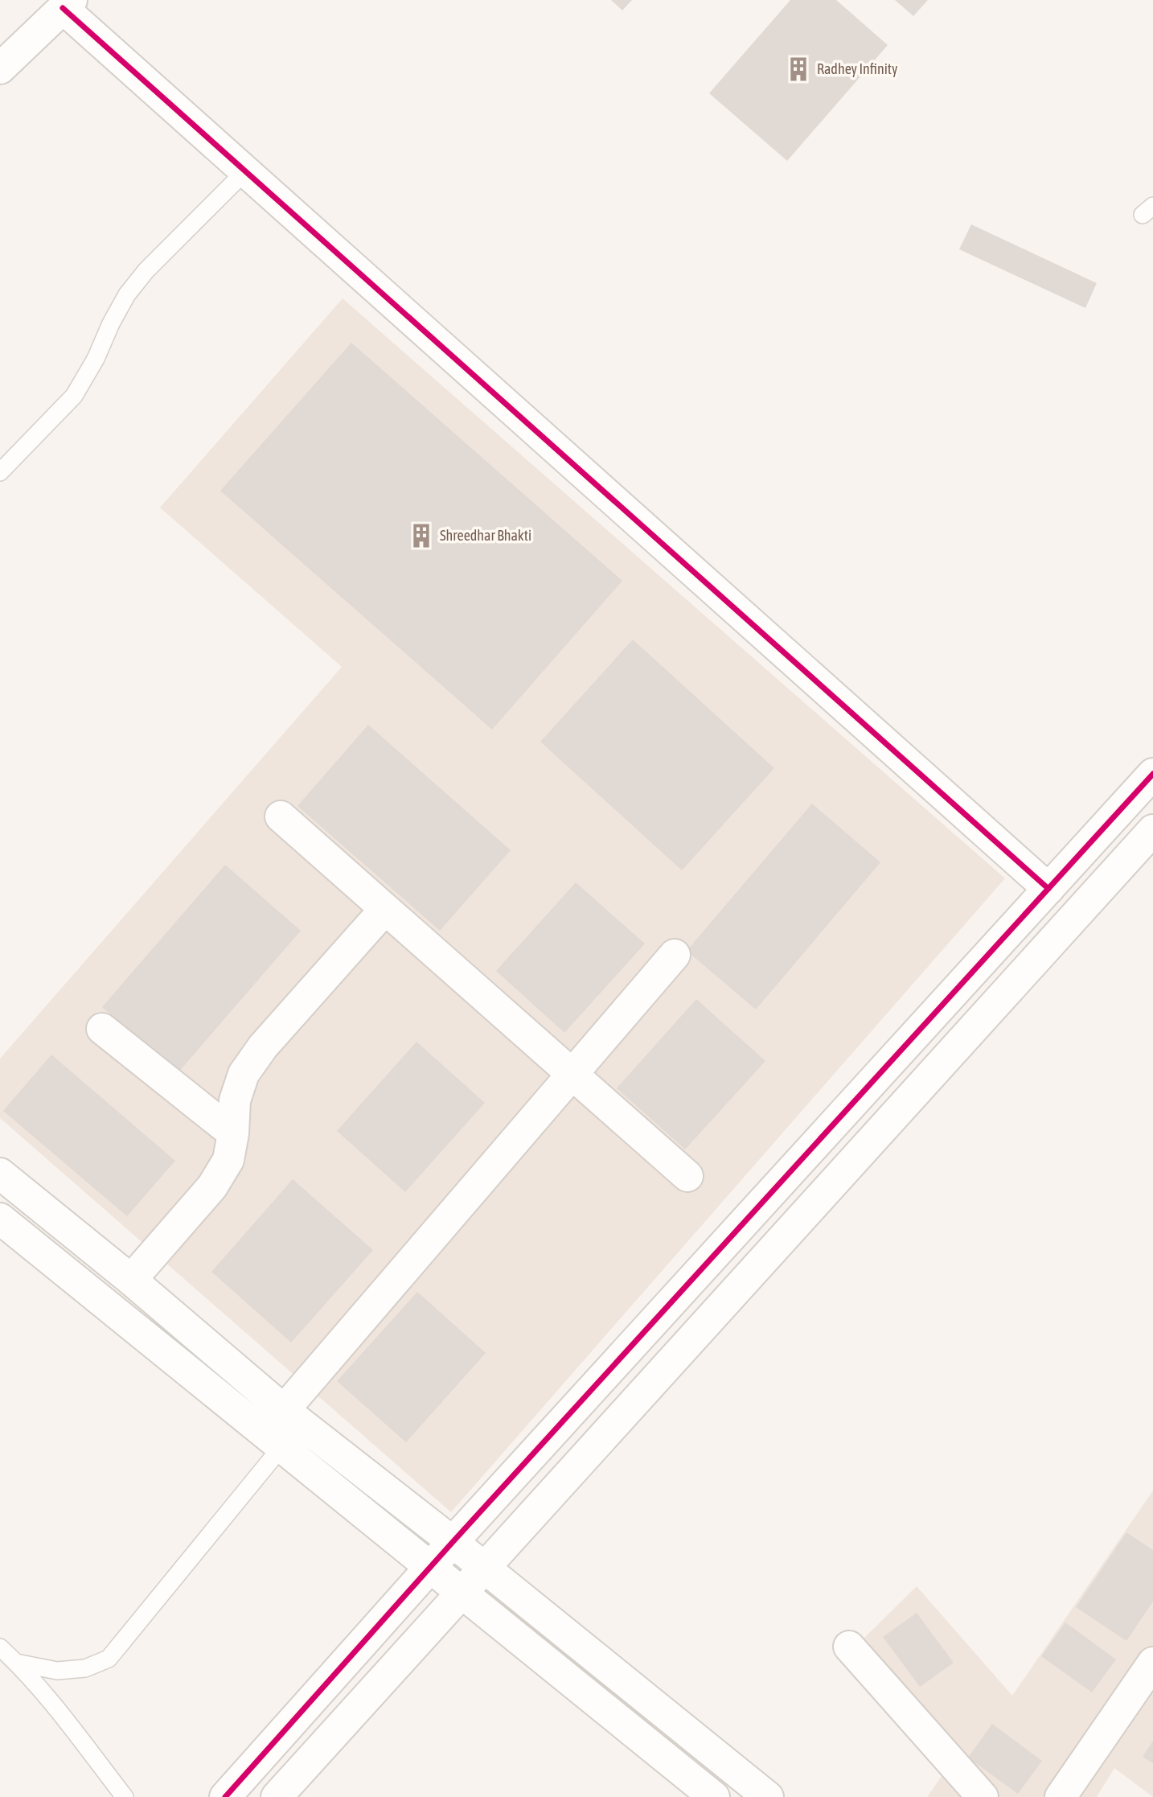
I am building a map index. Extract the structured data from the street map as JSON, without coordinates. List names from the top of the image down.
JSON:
{
  "places": {
    "building": ["Radhey Infinity", "Shreedhar Bhakti"]
  }
}
